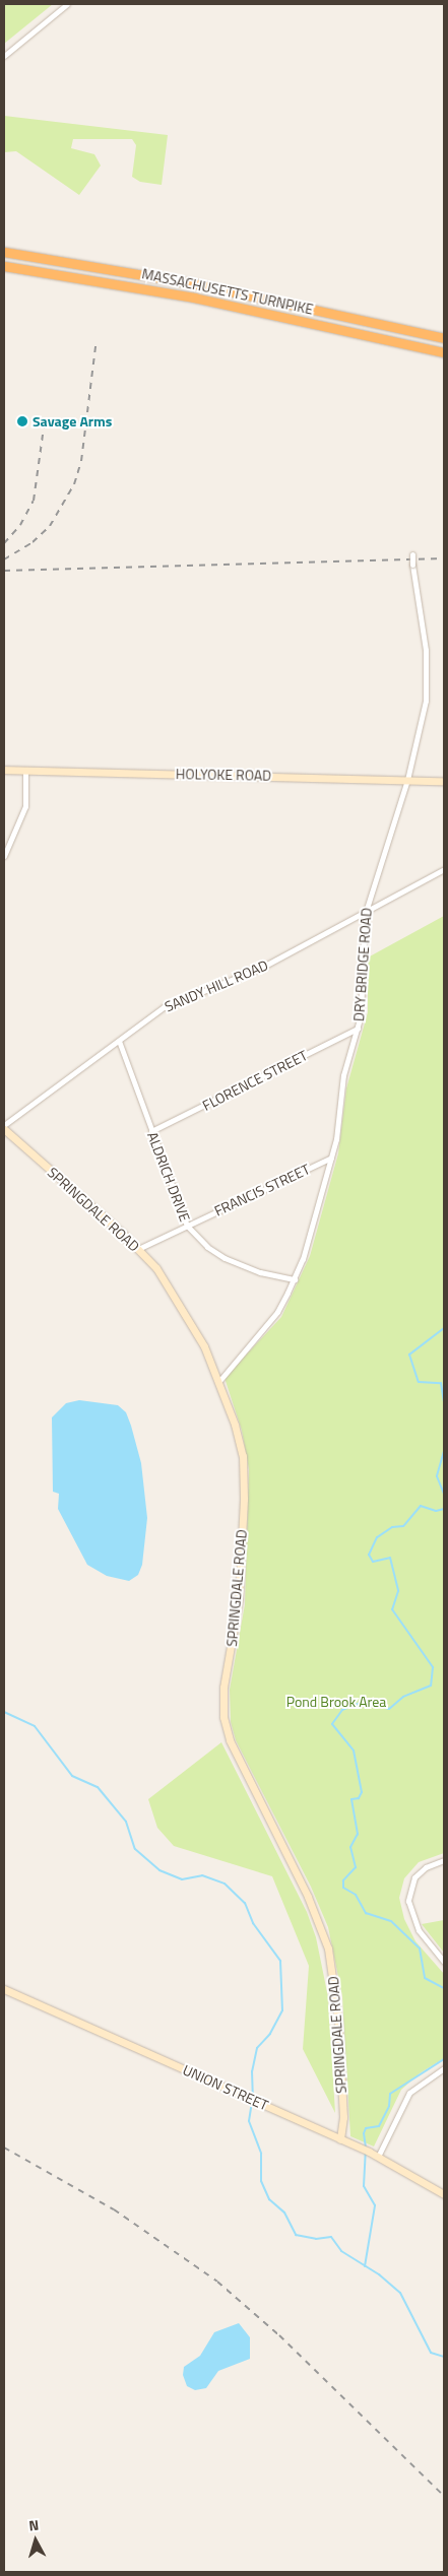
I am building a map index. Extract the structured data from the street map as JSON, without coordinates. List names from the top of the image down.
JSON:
{
  "streets": {
    "highway": ["MASSACHUSETTS TURNPIKE"],
    "street": [
      "HOLYOKE ROAD",
      "DRY BRIDGE ROAD",
      "SANDY HILL ROAD",
      "FLORENCE STREET",
      "ALDRICH DRIVE",
      "FRANCIS STREET",
      "SPRINGDALE ROAD",
      "UNION STREET"
    ]
  },
  "crossings": [
    ["HOLYOKE ROAD", "DRY BRIDGE ROAD"],
    ["DRY BRIDGE ROAD", "SANDY HILL ROAD"],
    ["DRY BRIDGE ROAD", "FLORENCE STREET"],
    ["DRY BRIDGE ROAD", "ALDRICH DRIVE"],
    ["DRY BRIDGE ROAD", "FRANCIS STREET"],
    ["DRY BRIDGE ROAD", "SPRINGDALE ROAD"],
    ["SANDY HILL ROAD", "ALDRICH DRIVE"],
    ["FLORENCE STREET", "ALDRICH DRIVE"],
    ["ALDRICH DRIVE", "FRANCIS STREET"],
    ["FRANCIS STREET", "SPRINGDALE ROAD"],
    ["SPRINGDALE ROAD", "UNION STREET"]
  ],
  "parks": ["Pond Brook Area"],
  "places": ["Savage Arms"],
  "north": "top"
}
